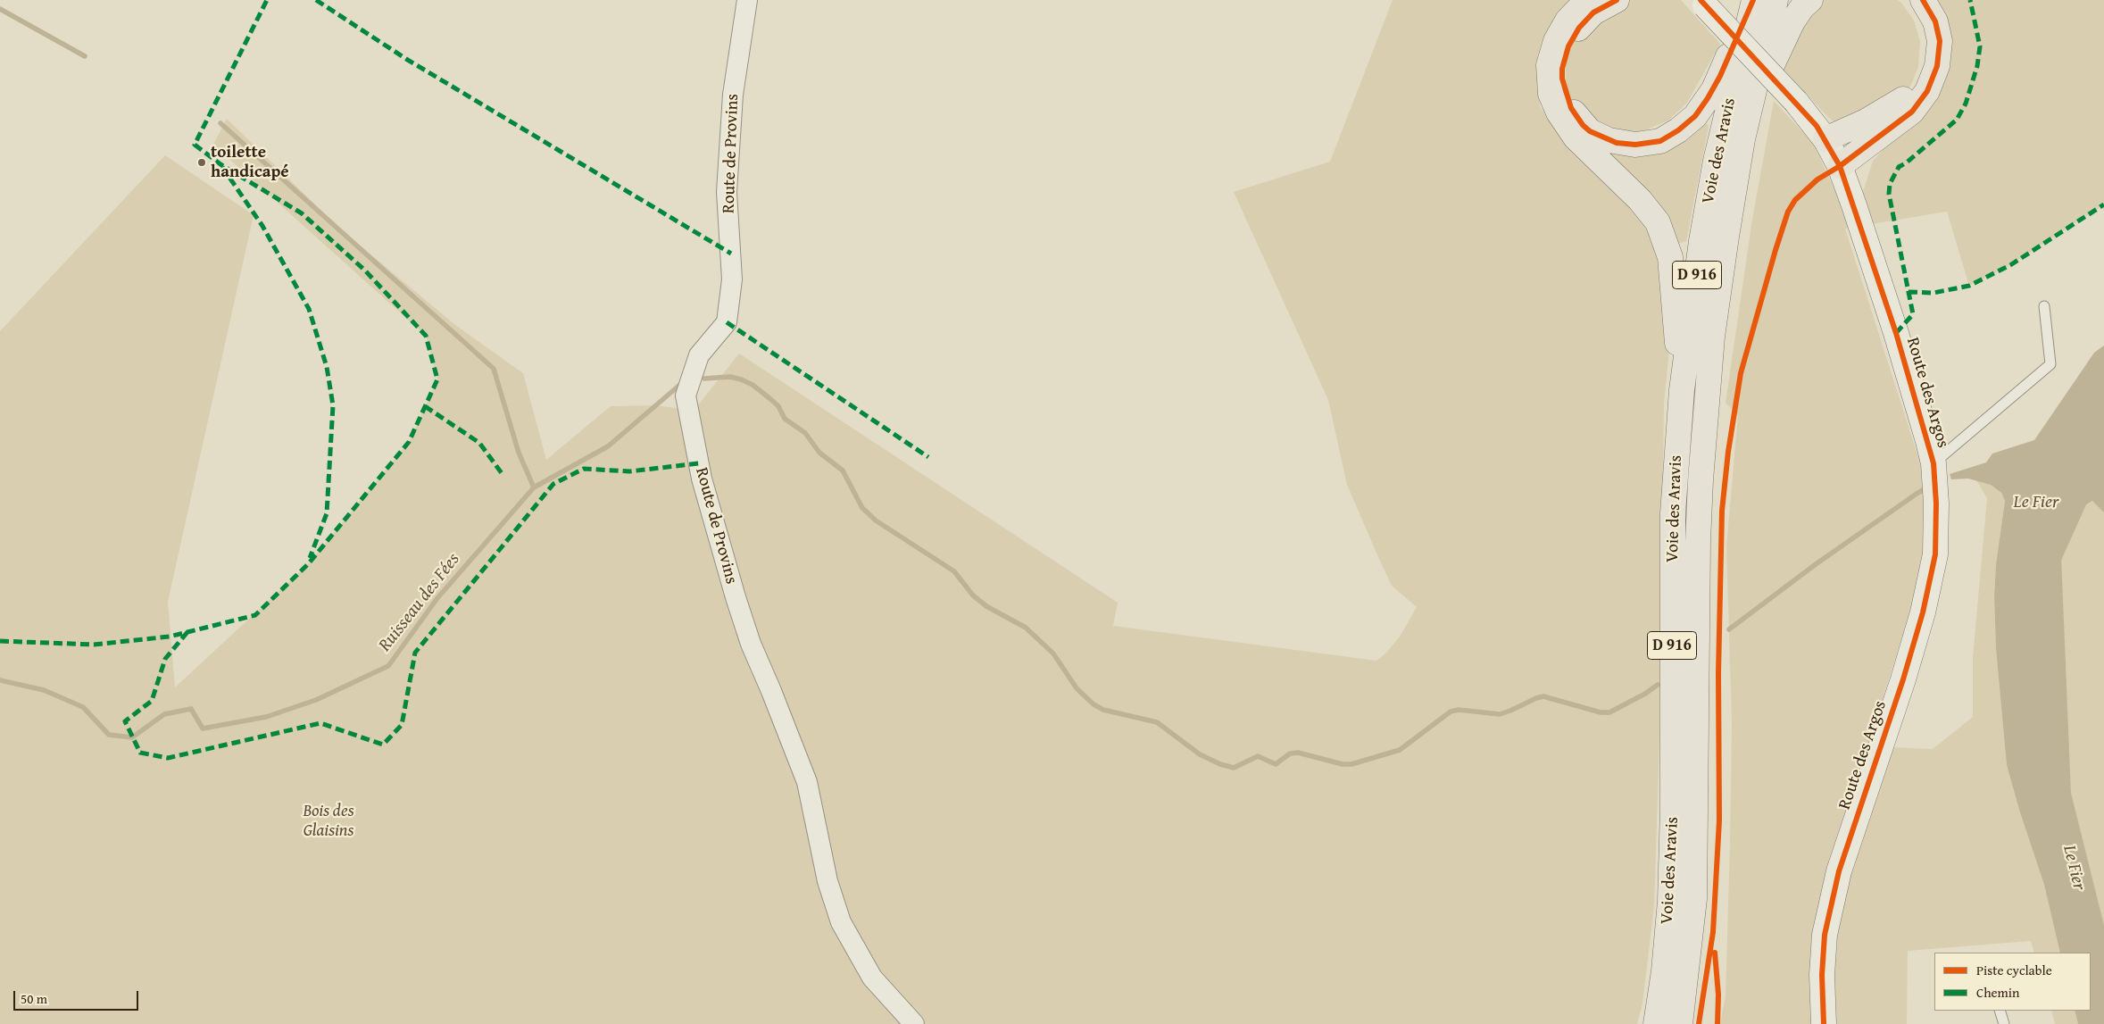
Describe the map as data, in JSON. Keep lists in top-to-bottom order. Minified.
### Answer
{"streets":{"highway":["Voie des Aravis","D 916"],"street":["Route de Provins","Route des Argos"]},"water":["Le Fier","Ruisseau des Fées"],"parks":["Bois des Glaisins"],"places":["toilette handicapé"],"legend":["Piste cyclable","Chemin"],"scale_bar":"50 m"}
